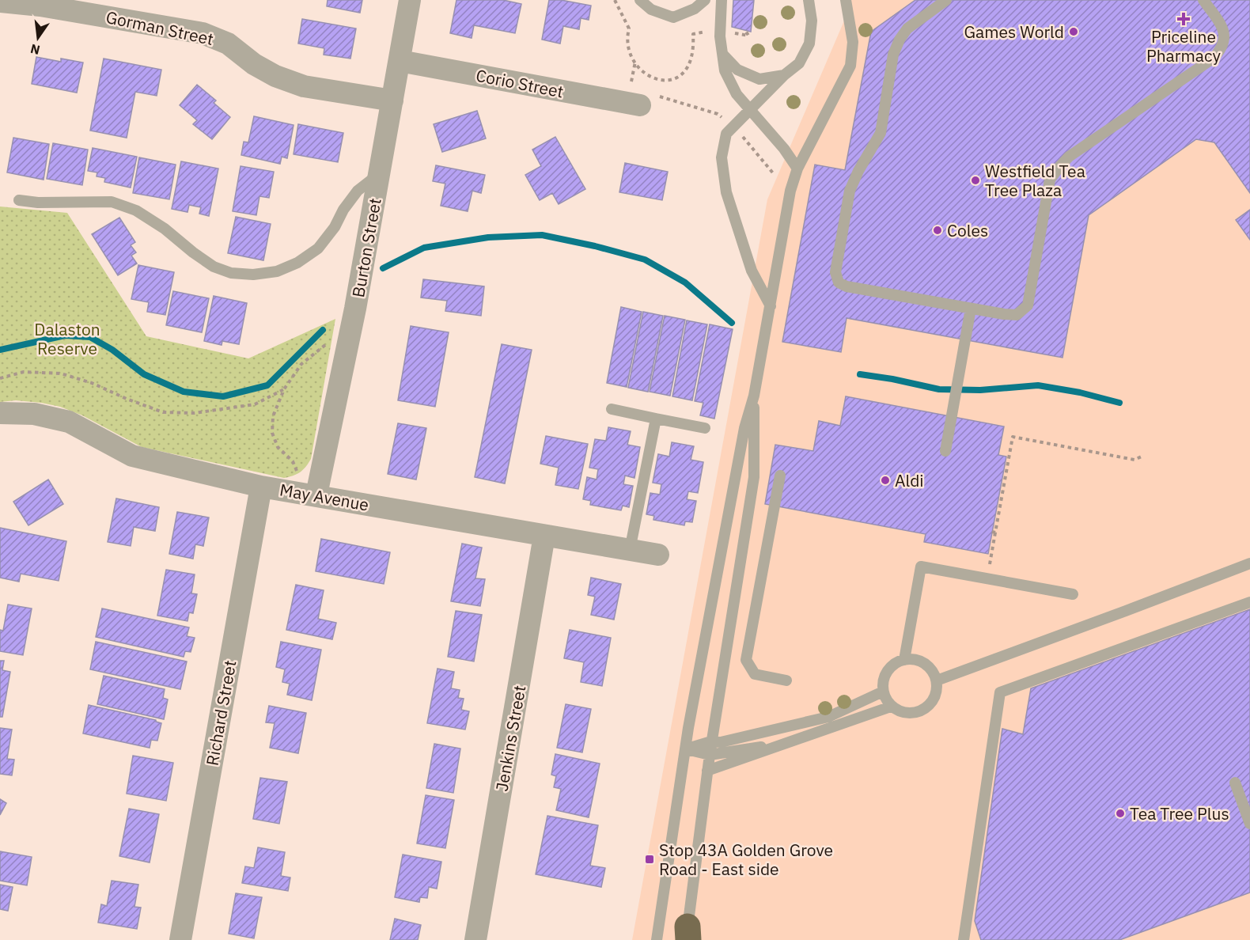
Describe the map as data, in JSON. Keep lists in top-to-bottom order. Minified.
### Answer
{"streets":{"street":["Gorman Street","Corio Street","Burton Street","May Avenue","Richard Street","Jenkins Street"]},"crossings":[["Gorman Street","Burton Street"],["Corio Street","Burton Street"],["Burton Street","May Avenue"],["May Avenue","Richard Street"],["May Avenue","Jenkins Street"]],"parks":["Dalaston Reserve"],"places":{"health":["Priceline Pharmacy"],"other":["Games World","Westfield Tea Tree Plaza","Coles","Aldi","Tea Tree Plus"],"transit":["Stop 43A Golden Grove Road - East side"]},"north":"bottom"}
